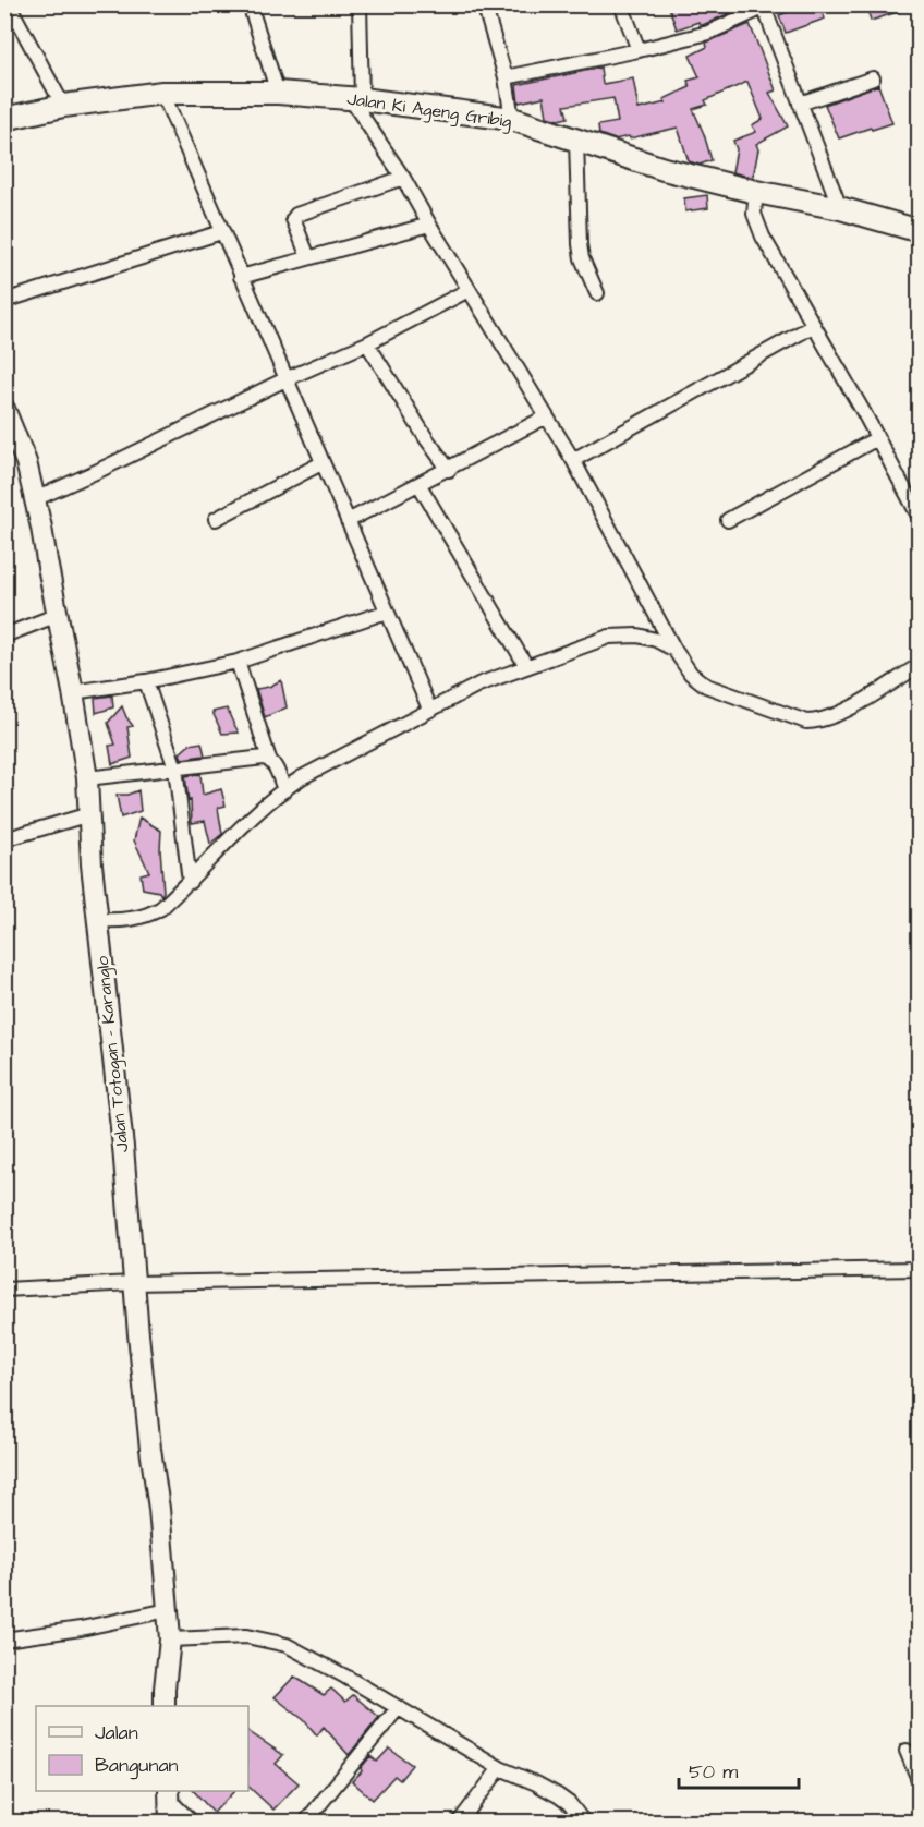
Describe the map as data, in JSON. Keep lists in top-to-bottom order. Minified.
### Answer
{"streets":{"main road":["Jalan Ki Ageng Gribig","Jalan Totogan - Karanglo"]},"legend":["Jalan","Bangunan"],"scale_bar":"50 m"}
